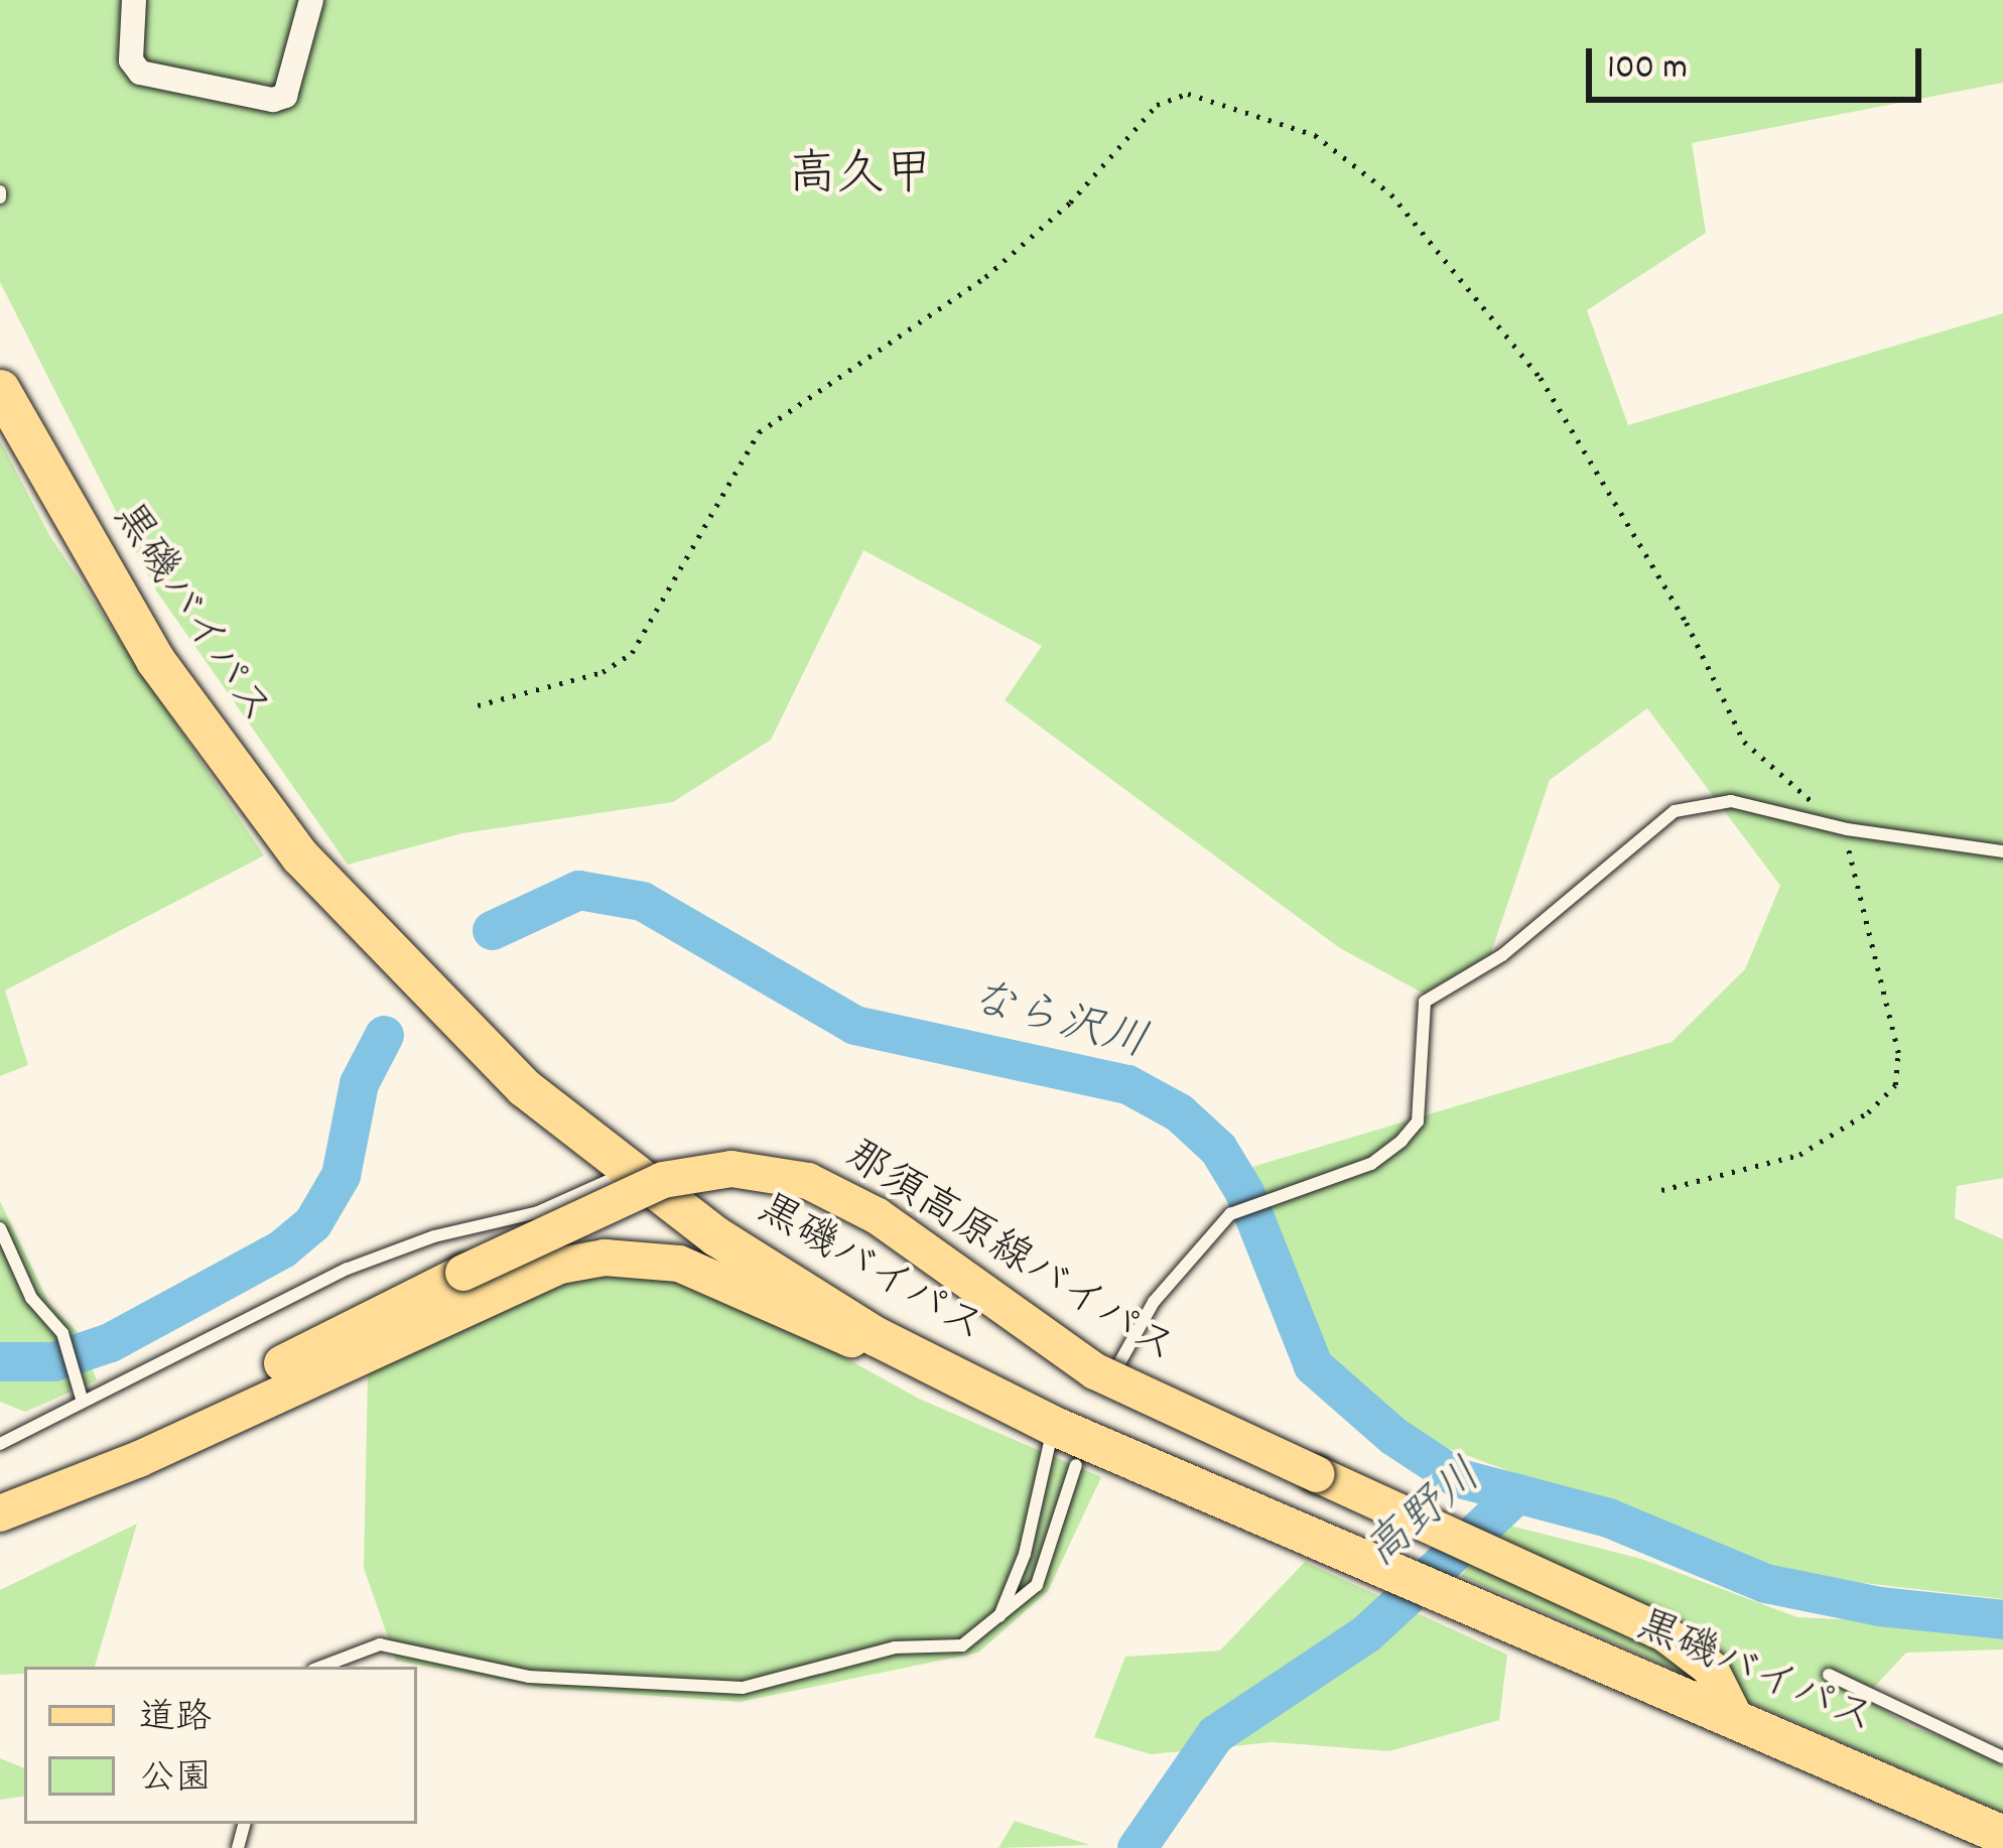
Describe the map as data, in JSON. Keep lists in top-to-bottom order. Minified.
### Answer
{"streets":{"highway":["黒磯バイパス"],"main road":["那須高原線バイパス"]},"crossings":[["黒磯バイパス","那須高原線バイパス"]],"districts":["高久甲"],"water":["なら沢川","高野川"],"legend":["道路","公園"],"scale_bar":"100 m"}
